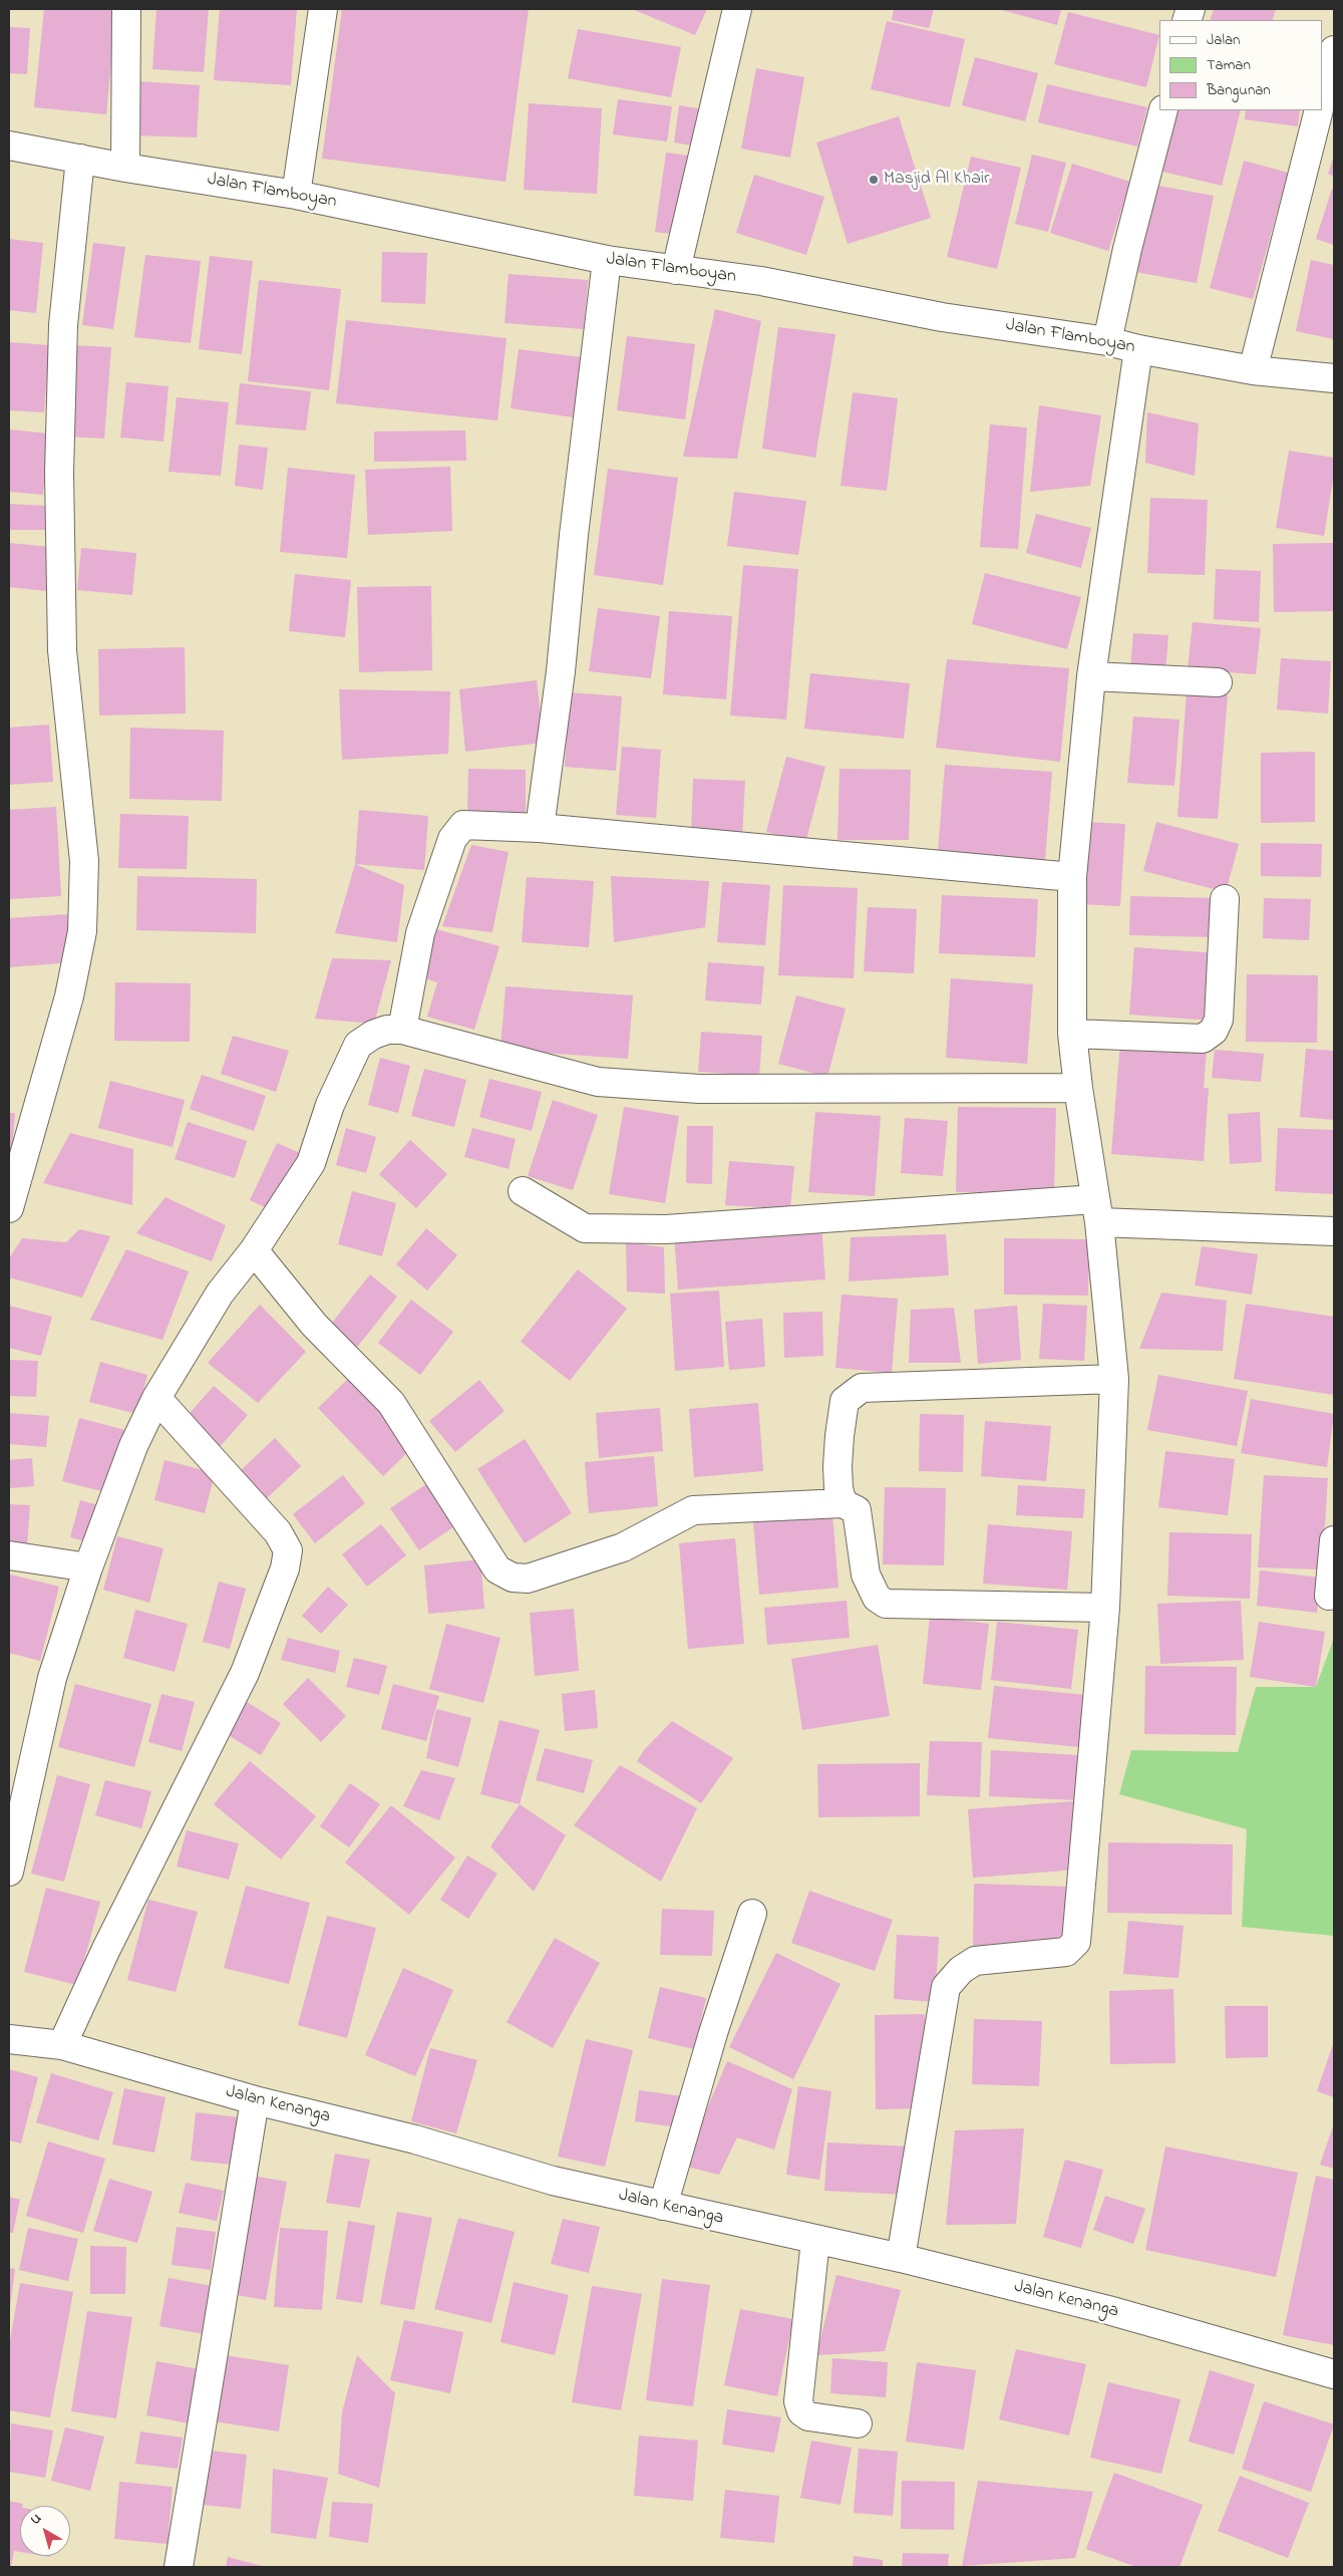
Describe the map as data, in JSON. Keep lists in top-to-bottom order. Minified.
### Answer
{"streets":{"street":["Jalan Flamboyan","Jalan Kenanga"]},"places":["Masjid Al Khair"],"legend":["Jalan","Taman","Bangunan"],"north":"top left"}
